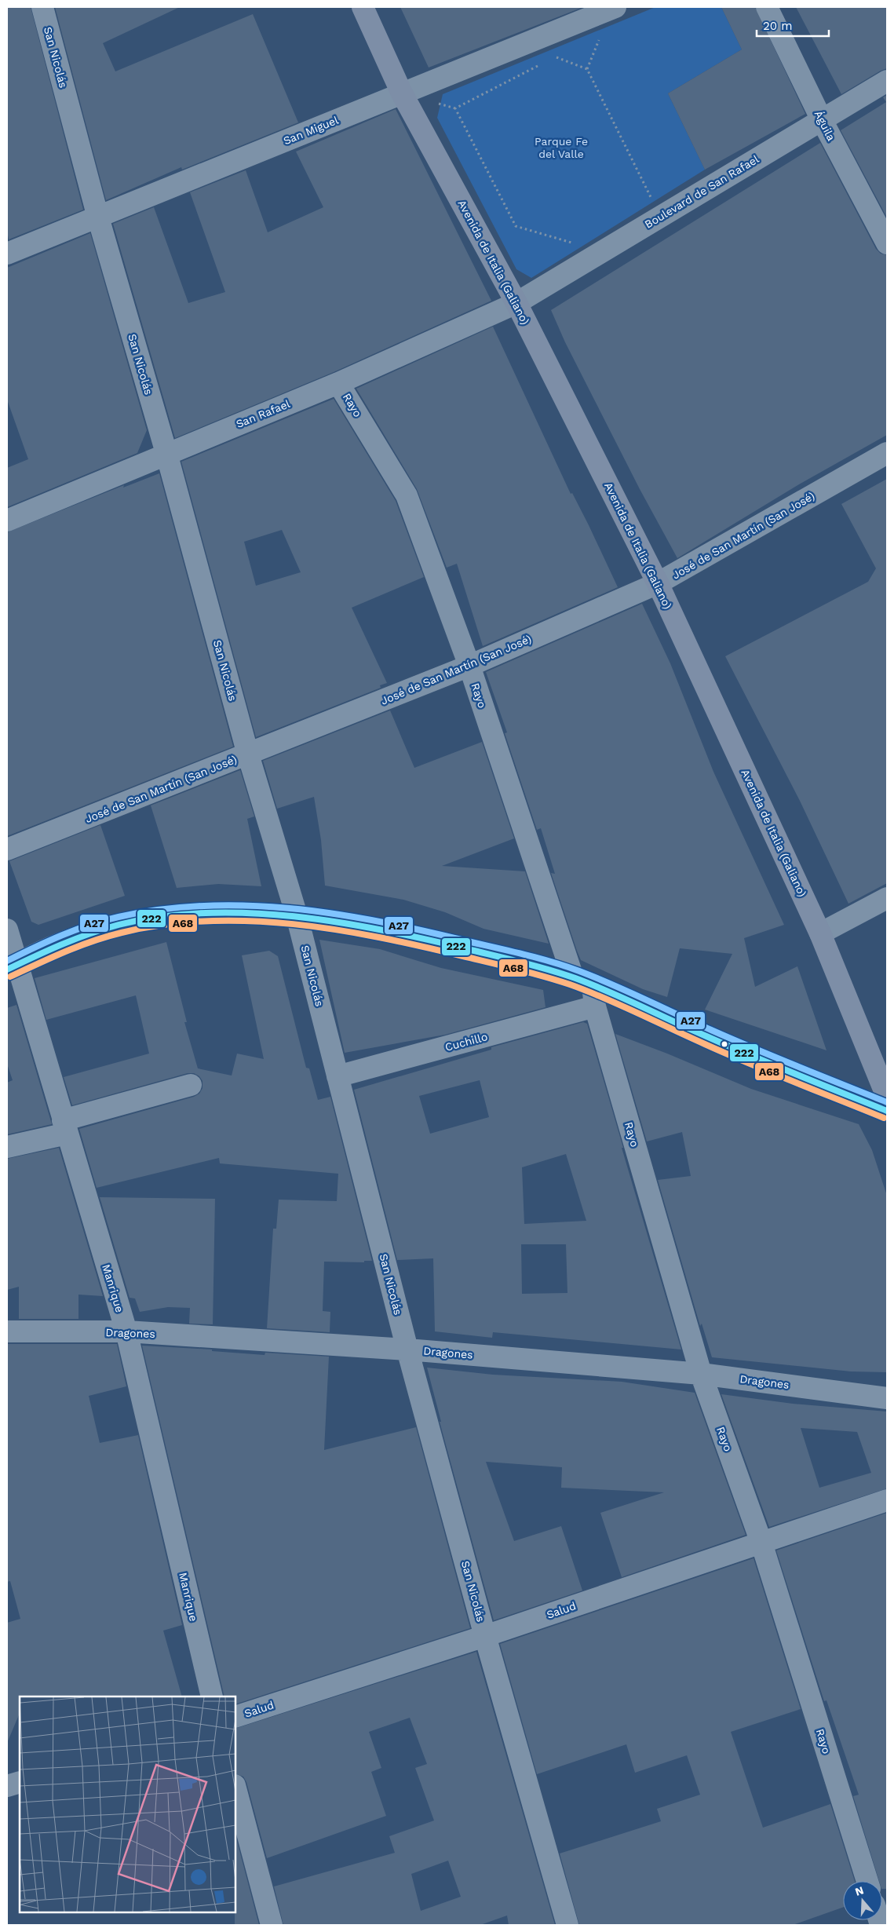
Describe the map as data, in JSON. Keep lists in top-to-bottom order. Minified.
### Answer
{"streets":{"main road":["Avenida de Italia (Galiano)"],"street":["San Nicolás","Águila","San Miguel","Boulevard de San Rafael","Rayo","San Rafael","José de San Martín (San José)","Cuchillo","Manrique","Dragones","Salud"]},"crossings":[["San Nicolás","San Miguel"],["San Nicolás","San Rafael"],["San Nicolás","José de San Martín (San José)"],["San Nicolás","Cuchillo"],["San Nicolás","Dragones"],["San Nicolás","Salud"],["Águila","Boulevard de San Rafael"],["San Miguel","Avenida de Italia (Galiano)"],["Boulevard de San Rafael","Avenida de Italia (Galiano)"],["Boulevard de San Rafael","San Rafael"],["Avenida de Italia (Galiano)","San Rafael"],["Avenida de Italia (Galiano)","José de San Martín (San José)"],["Rayo","San Rafael"],["Rayo","José de San Martín (San José)"],["Rayo","Cuchillo"],["Rayo","Dragones"],["Rayo","Salud"],["Manrique","Dragones"]],"parks":["Parque Fe del Valle"],"lines":["transit line A27","transit line 222","transit line A68"],"scale_bar":"20 m","north":"top"}
